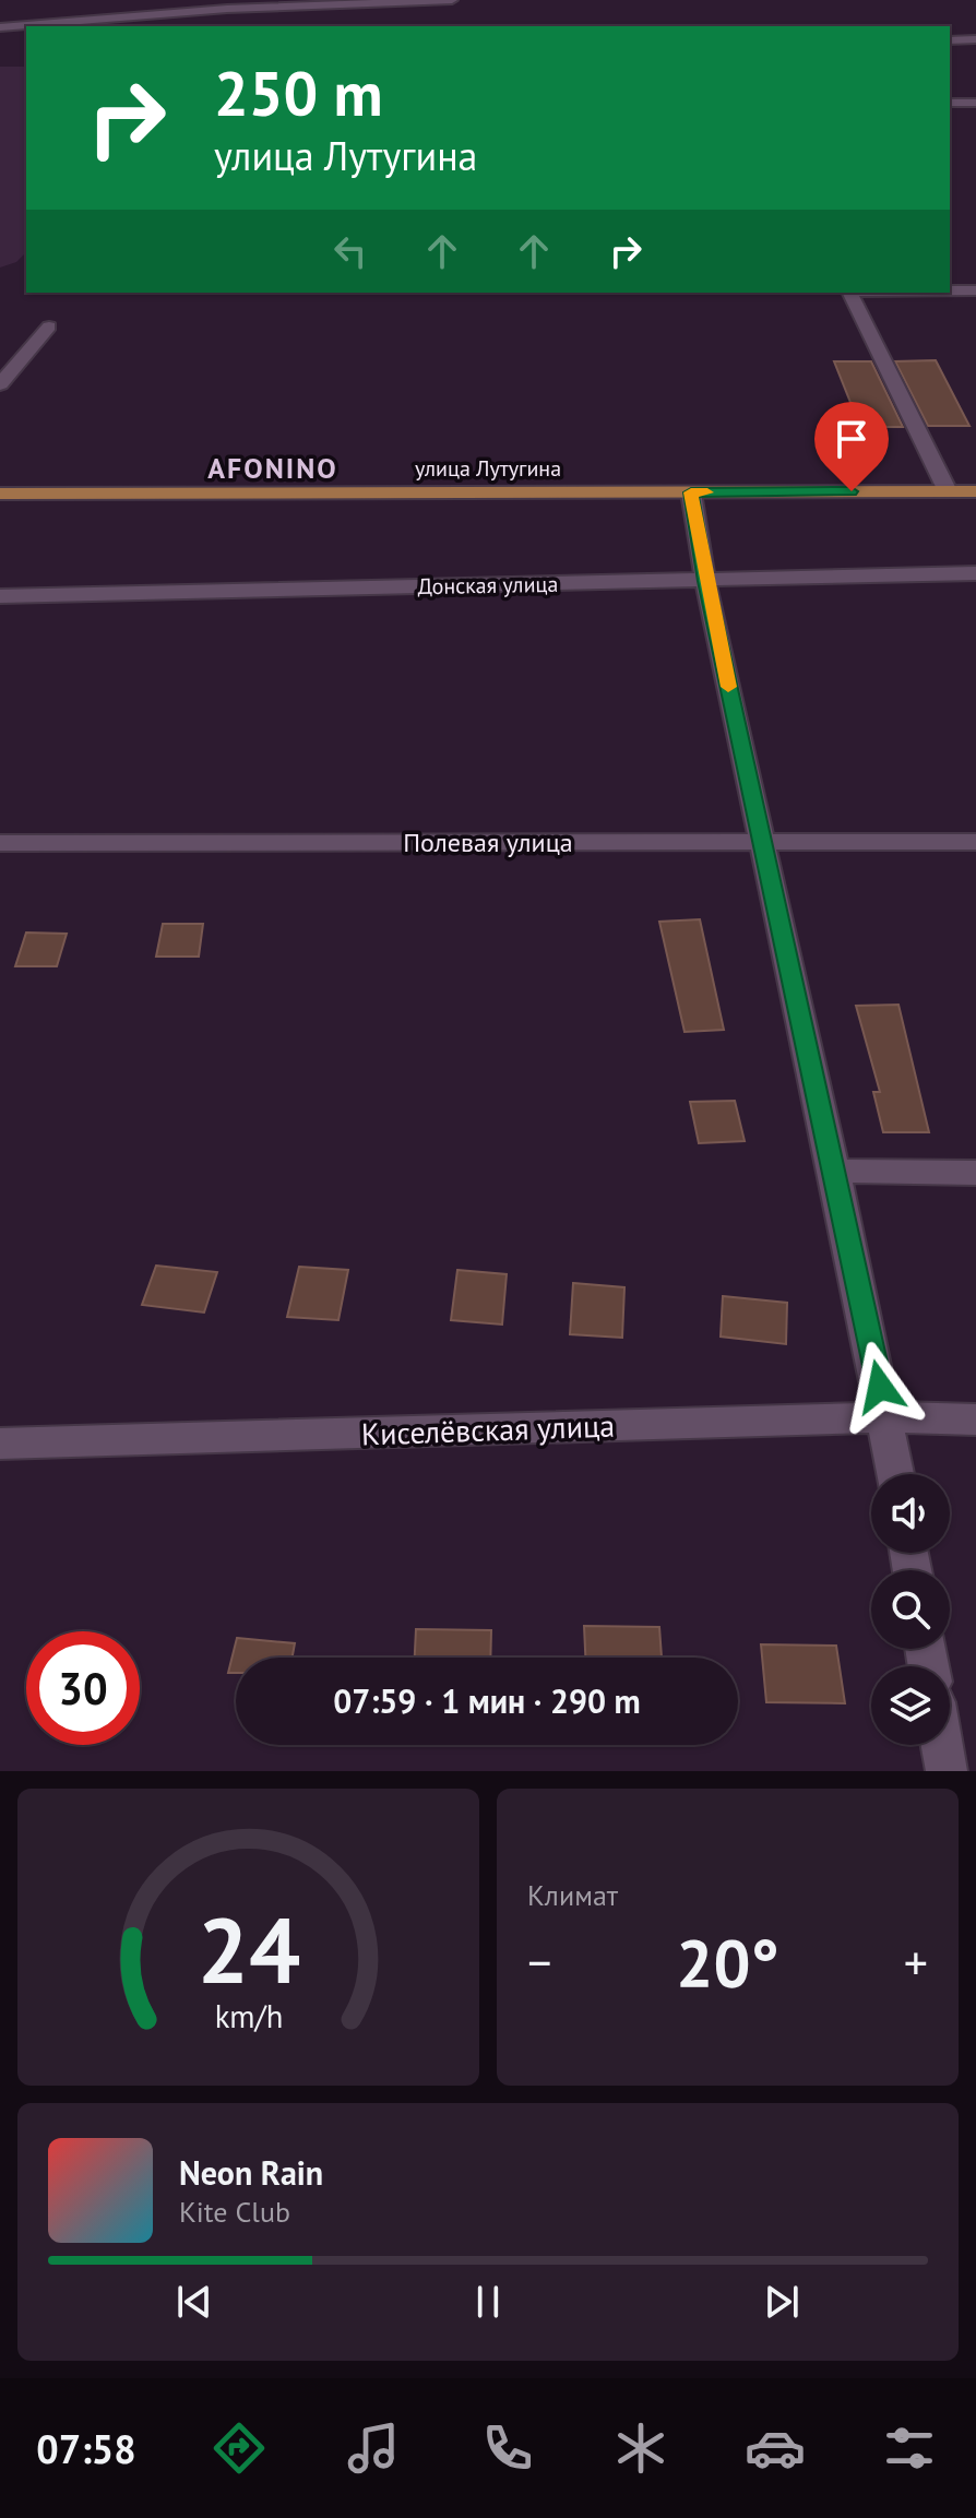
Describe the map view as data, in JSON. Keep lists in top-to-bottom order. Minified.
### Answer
{"streets":{"main road":["улица Лутугина"],"street":["Донская улица","Полевая улица","Киселёвская улица"]},"districts":["AFONINO"],"page":{"turn":["250 m","улица Лутугина"],"limit":"30","trip":"07:59 · 1 мин · 290 m","tile":"Климат","heat":["−","20°","+"],"song":["Neon Rain","Kite Club"],"tabs":"07:58","gauge":["24","km/h"]}}
